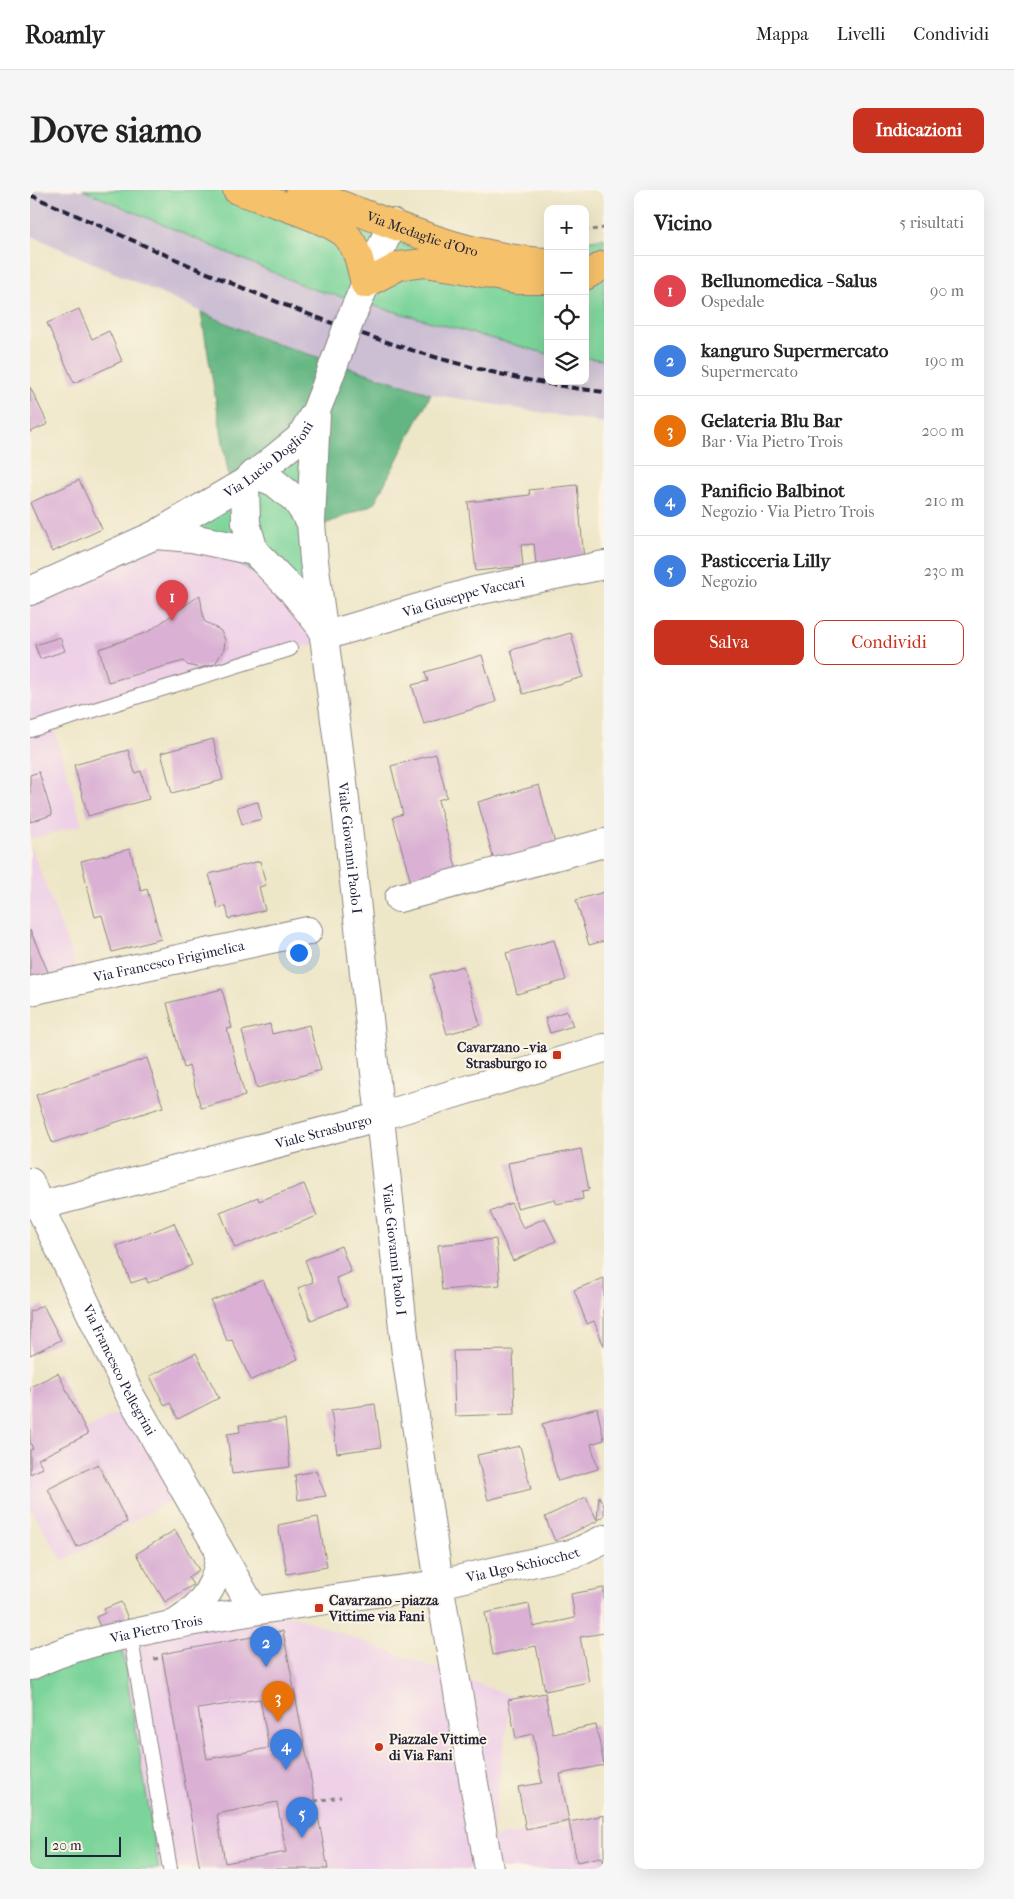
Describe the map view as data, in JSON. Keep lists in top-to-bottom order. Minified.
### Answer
{"streets":{"main road":["Via Medaglie d'Oro"],"street":["Via Lucio Doglioni","Via Giuseppe Vaccari","Viale Giovanni Paolo I","Via Francesco Frigimelica","Viale Strasburgo","Via Francesco Pellegrini","Via Ugo Schiocchet","Via Pietro Trois"]},"crossings":[["Via Medaglie d'Oro","Via Lucio Doglioni"],["Via Lucio Doglioni","Viale Giovanni Paolo I"],["Via Giuseppe Vaccari","Viale Giovanni Paolo I"],["Viale Giovanni Paolo I","Viale Strasburgo"],["Viale Giovanni Paolo I","Via Ugo Schiocchet"],["Viale Giovanni Paolo I","Via Pietro Trois"],["Viale Strasburgo","Via Francesco Pellegrini"],["Via Francesco Pellegrini","Via Pietro Trois"],["Via Ugo Schiocchet","Via Pietro Trois"]],"places":{"transit":["Cavarzano - via Strasburgo 10","Cavarzano - piazza Vittime via Fani"],"other":["Piazzale Vittime di Via Fani"]},"scale_bar":"20 m","page":{"header":"Roamly","nav":["Mappa","Livelli","Condividi"],"buttons":["Indicazioni",["Salva","Condividi"]],"title":"Dove siamo","heading":["Vicino","5 risultati"],"map_buttons":["+","−"],"list":[{"mark":"1","name":"Bellunomedica - Salus","note":"Ospedale","value":"90 m"},{"mark":"2","name":"kanguro Supermercato","note":"Supermercato","value":"190 m"},{"mark":"3","name":"Gelateria Blu Bar","note":"Bar · Via Pietro Trois","value":"200 m"},{"mark":"4","name":"Panificio Balbinot","note":"Negozio · Via Pietro Trois","value":"210 m"},{"mark":"5","name":"Pasticceria Lilly","note":"Negozio","value":"230 m"}],"pins":["1","2","3","4","5"],"scale":"20 m"}}
